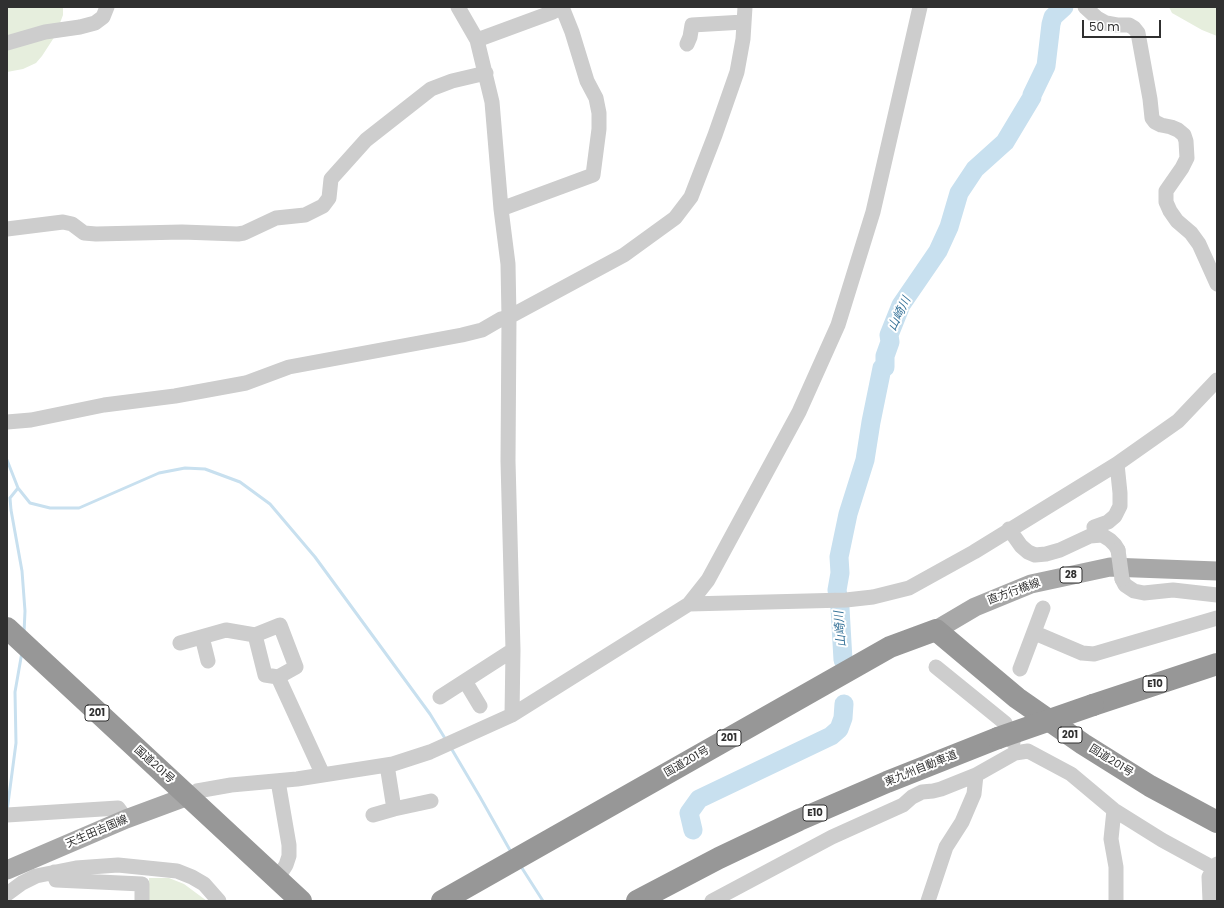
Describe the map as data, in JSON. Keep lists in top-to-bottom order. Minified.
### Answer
{"streets":{"highway":["E10","201","国道201号","東九州自動車道"],"main road":["28","直方行橋線","天生田吉国線"]},"crossings":[["直方行橋線","国道201号"],["国道201号","天生田吉国線"]],"water":["山崎川"],"scale_bar":"50 m"}
